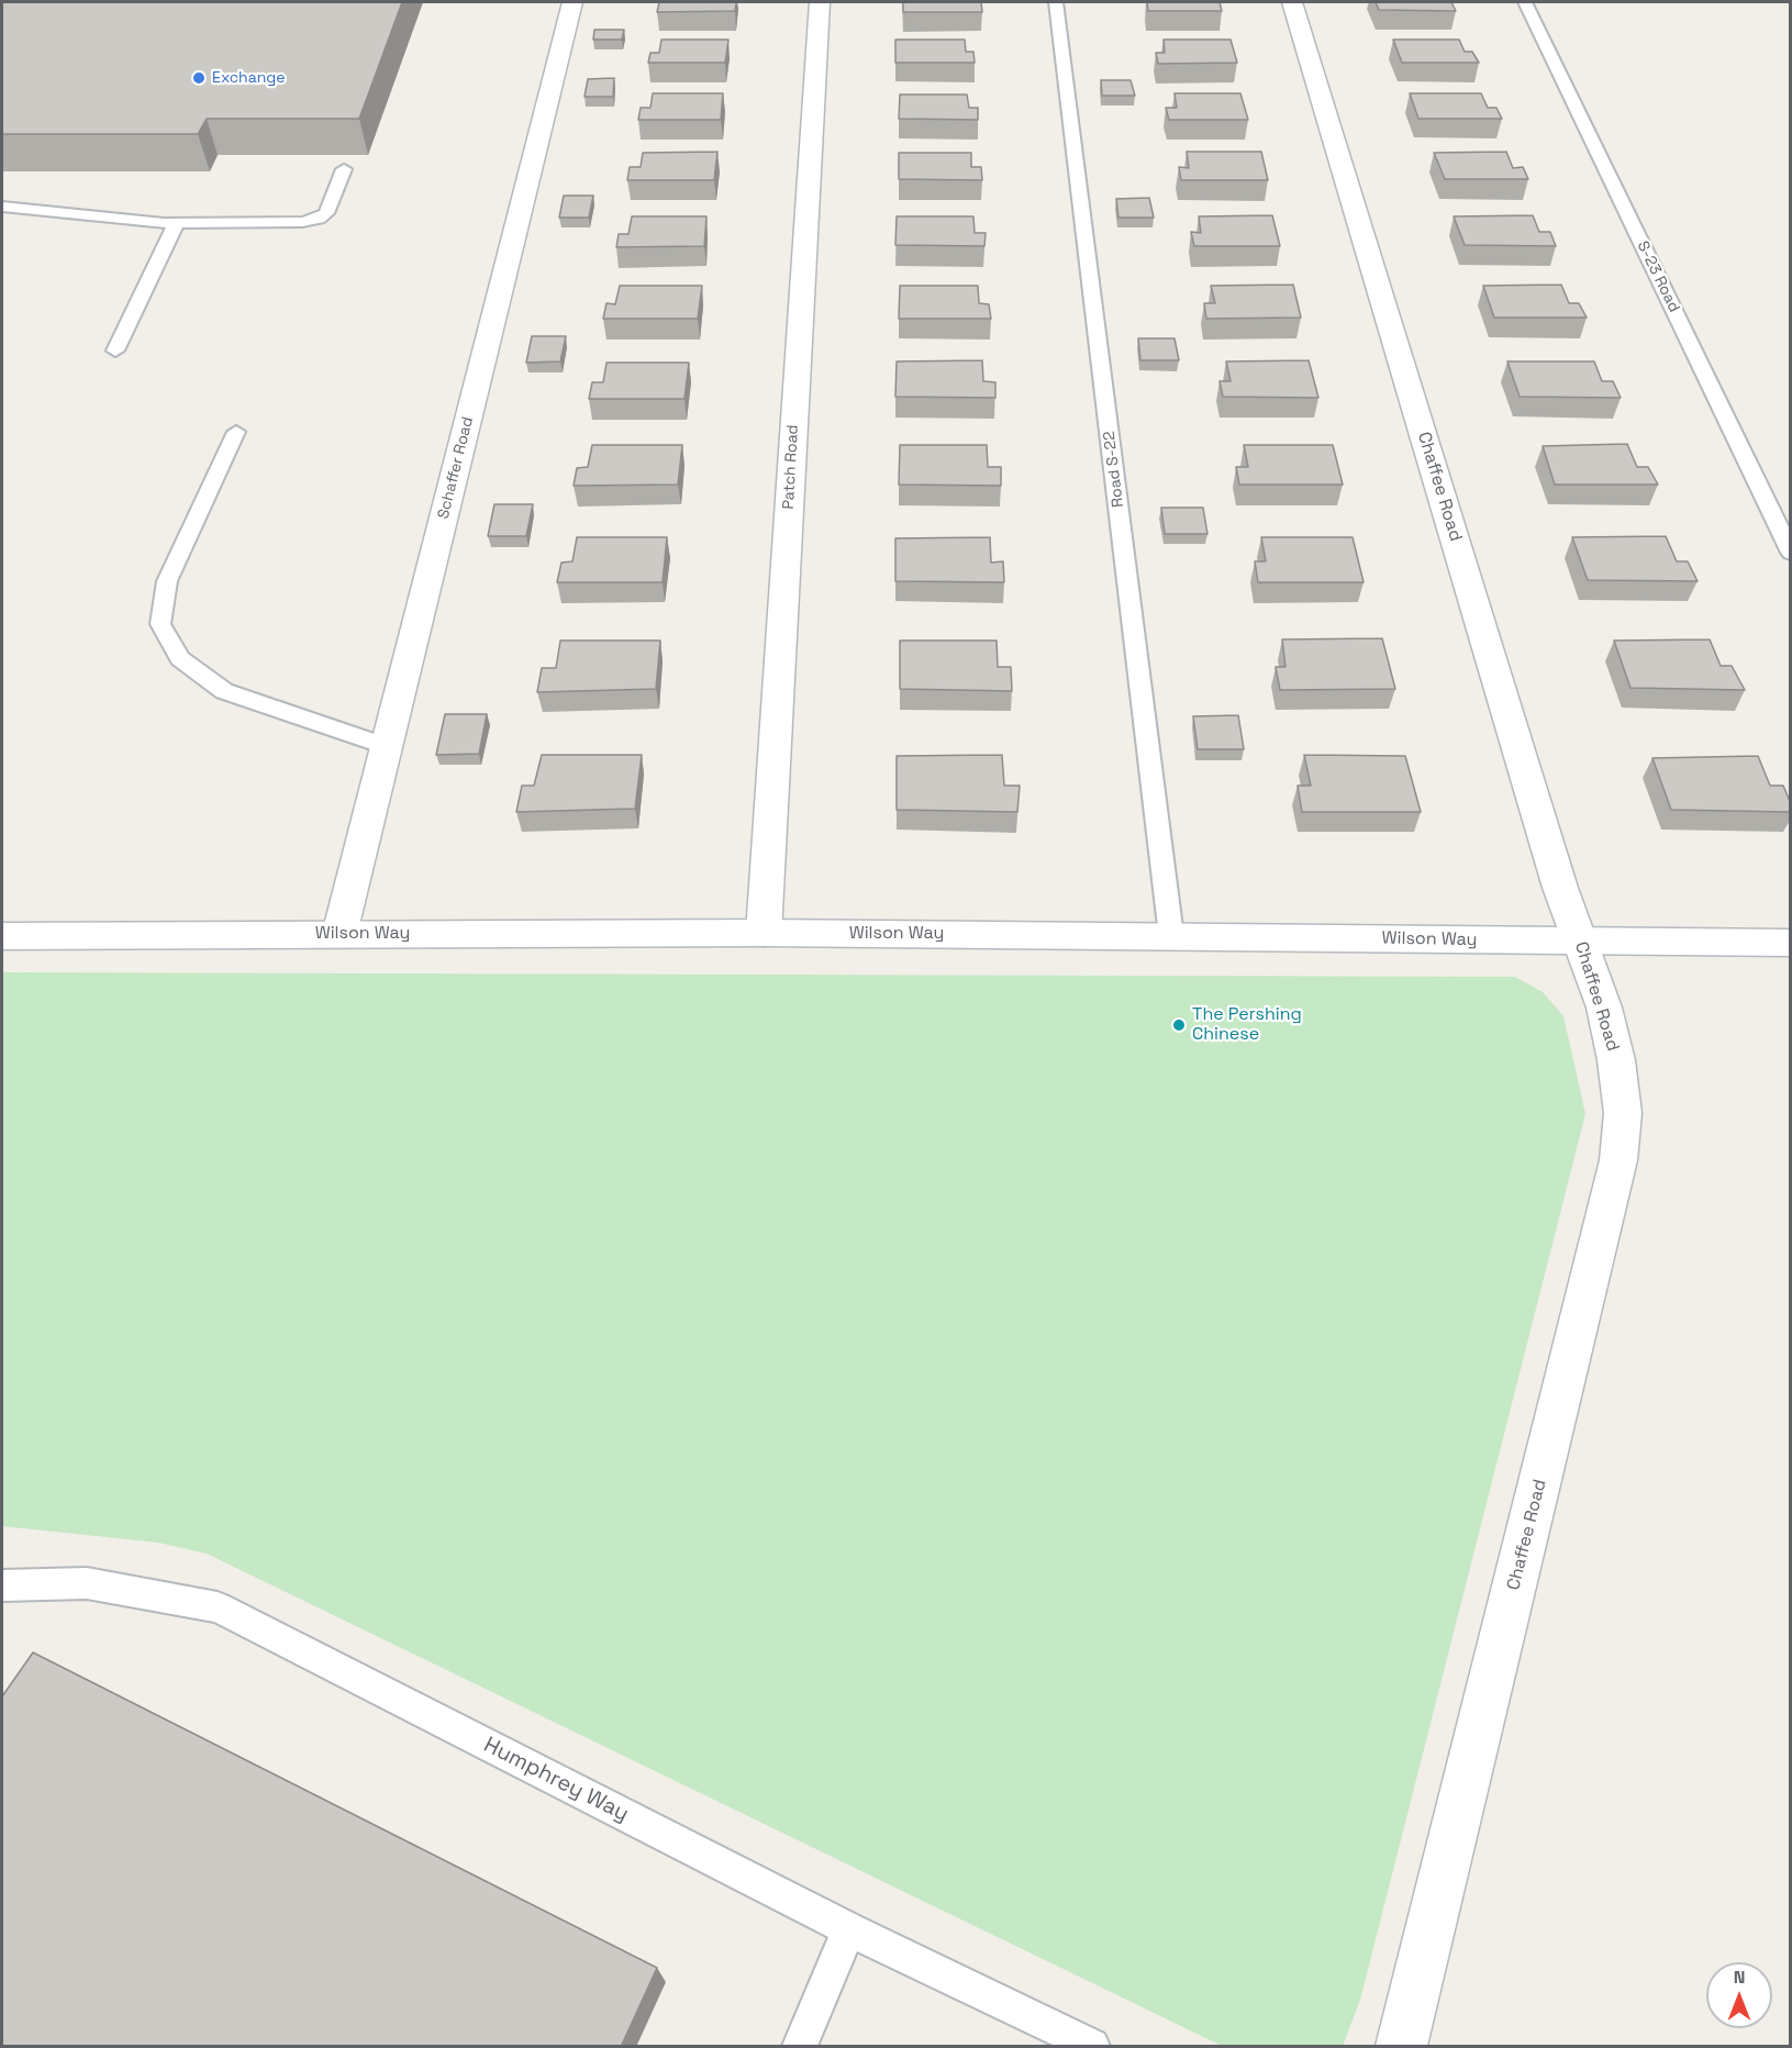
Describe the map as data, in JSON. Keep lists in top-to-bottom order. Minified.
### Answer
{"streets":{"street":["Patch Road","Schaffer Road","Chaffee Road","Wilson Way"],"lane":["S-23 Road","Road S-22","Humphrey Way"]},"crossings":[["Patch Road","Wilson Way"],["Schaffer Road","Wilson Way"],["Road S-22","Wilson Way"],["Chaffee Road","Wilson Way"]],"places":["Exchange","The Pershing Chinese"],"north":"top"}
